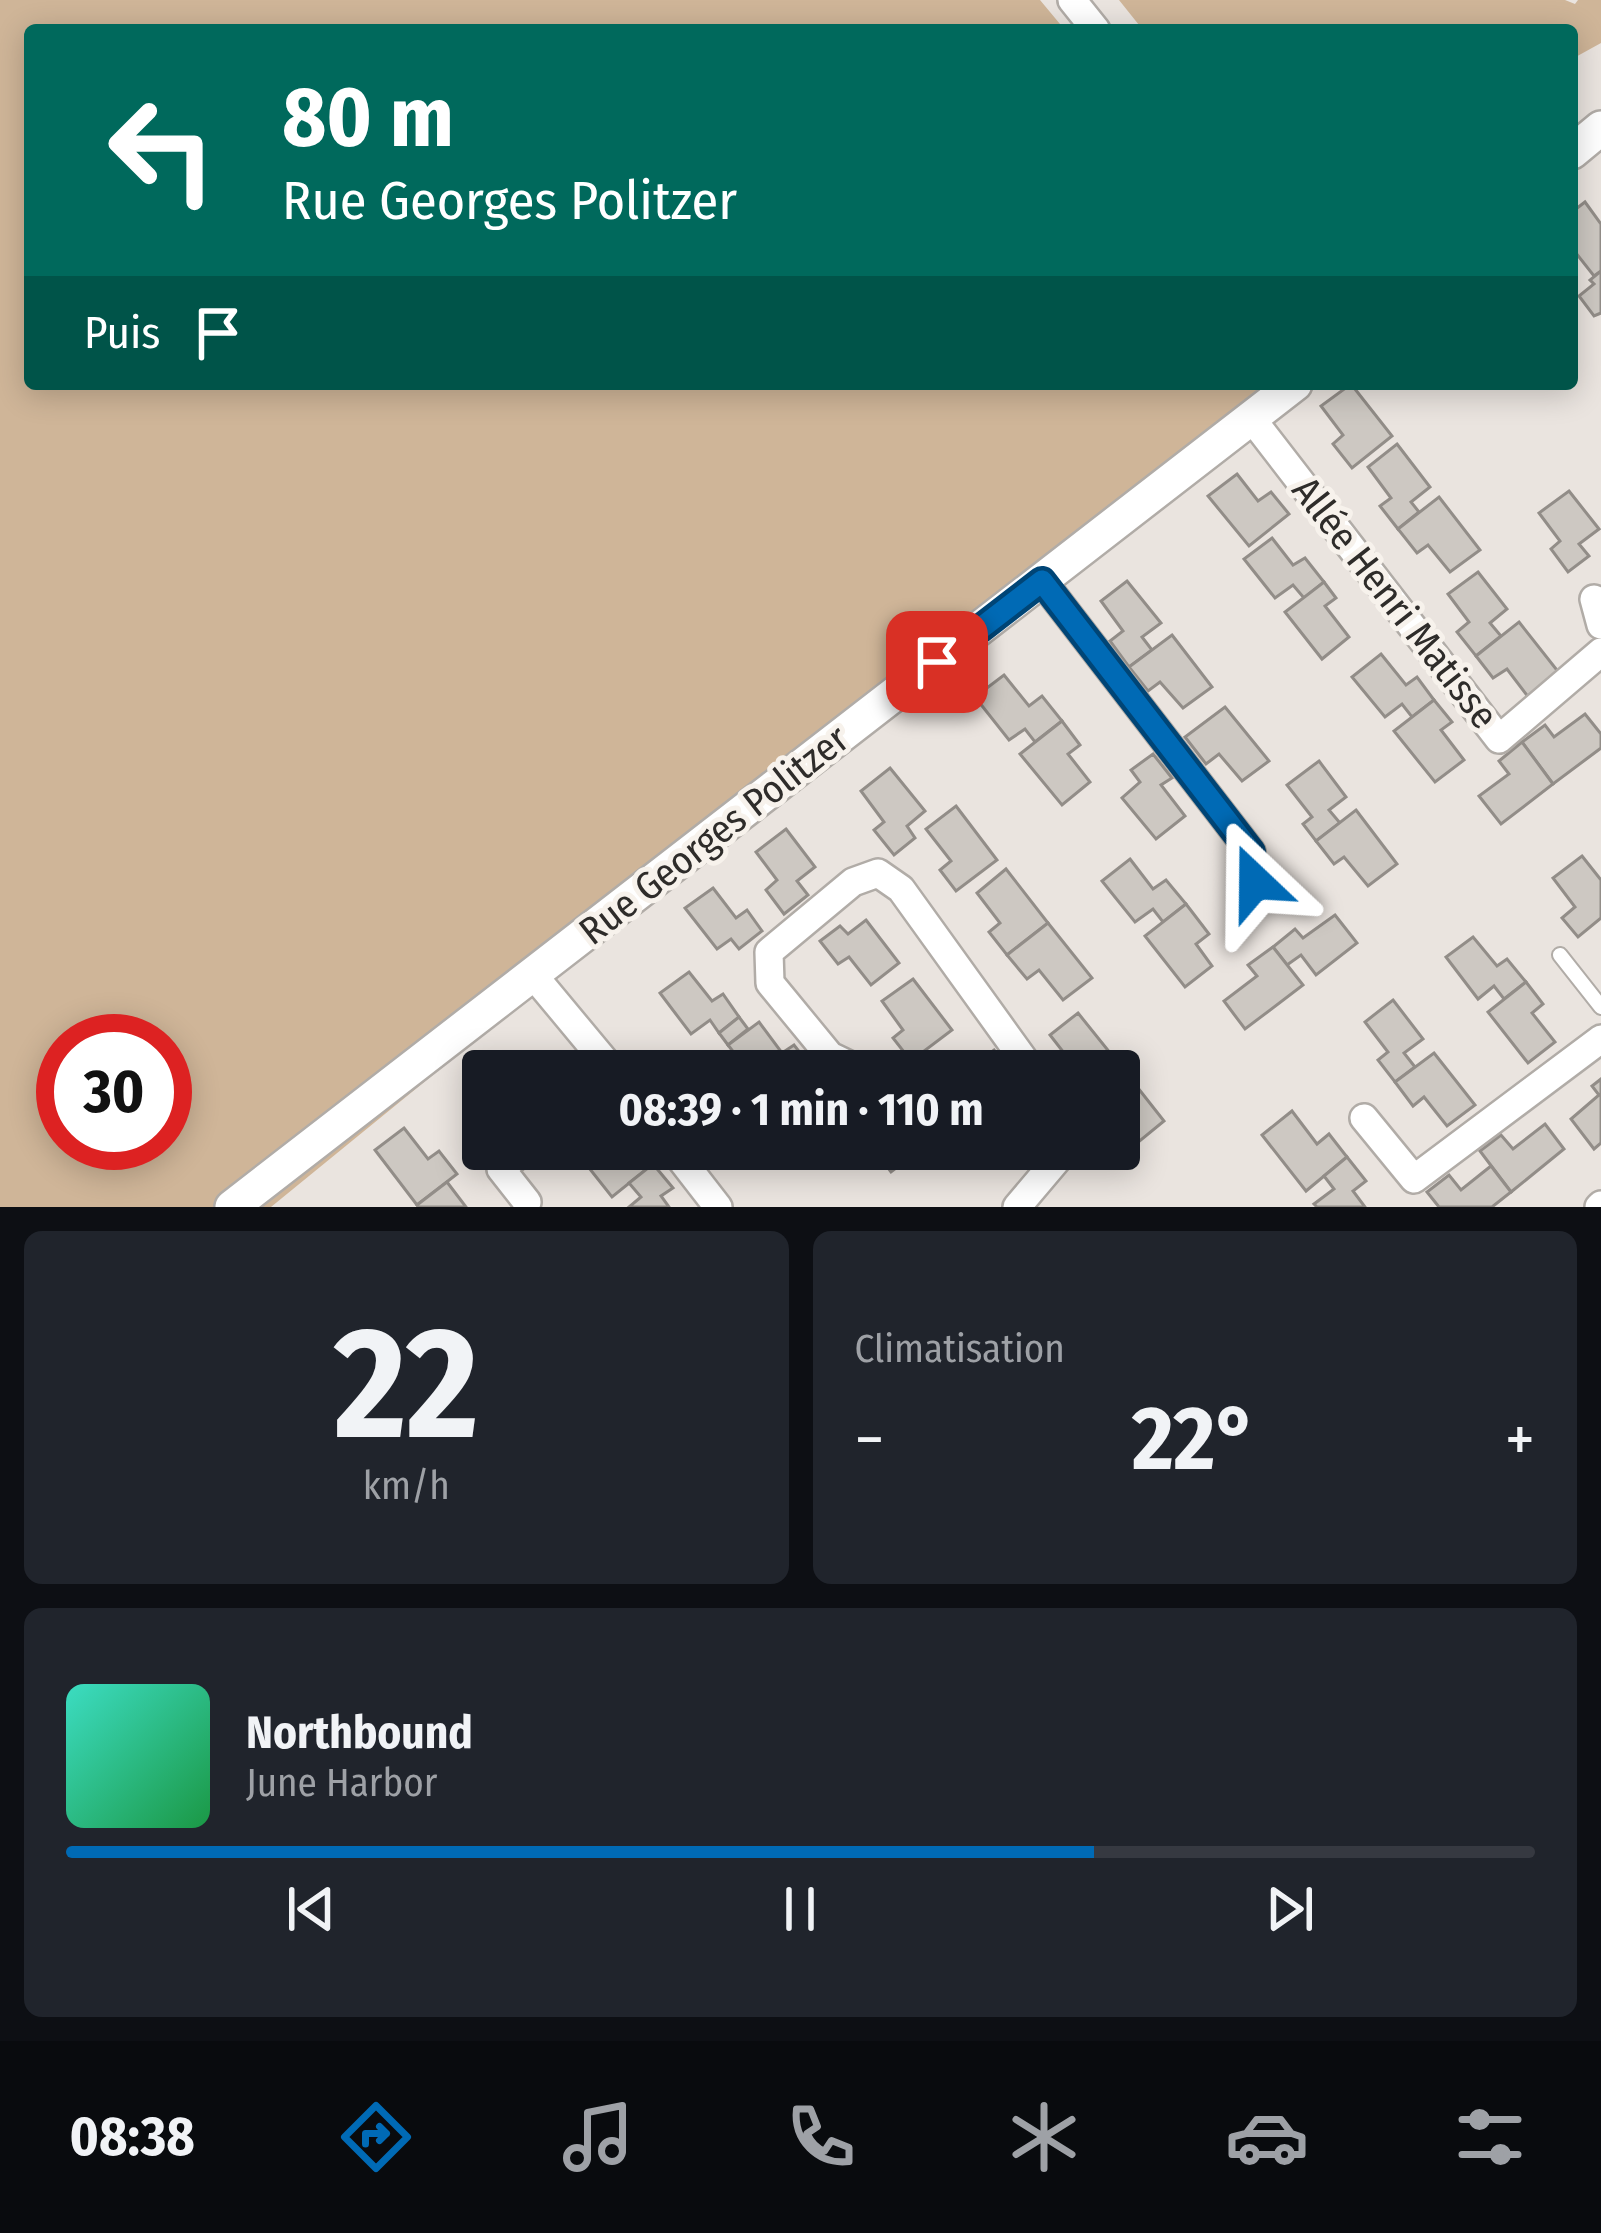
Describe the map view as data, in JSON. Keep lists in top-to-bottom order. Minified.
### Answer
{"streets":{"street":["Allée Henri Matisse","Rue Georges Politzer"]},"crossings":[["Allée Henri Matisse","Rue Georges Politzer"]],"page":{"turn":["80 m","Rue Georges Politzer"],"then":"Puis","limit":"30","trip":"08:39 · 1 min · 110 m","tile":[["22","km/h"],"Climatisation"],"heat":["−","22°","+"],"song":["Northbound","June Harbor"],"tabs":"08:38"}}
